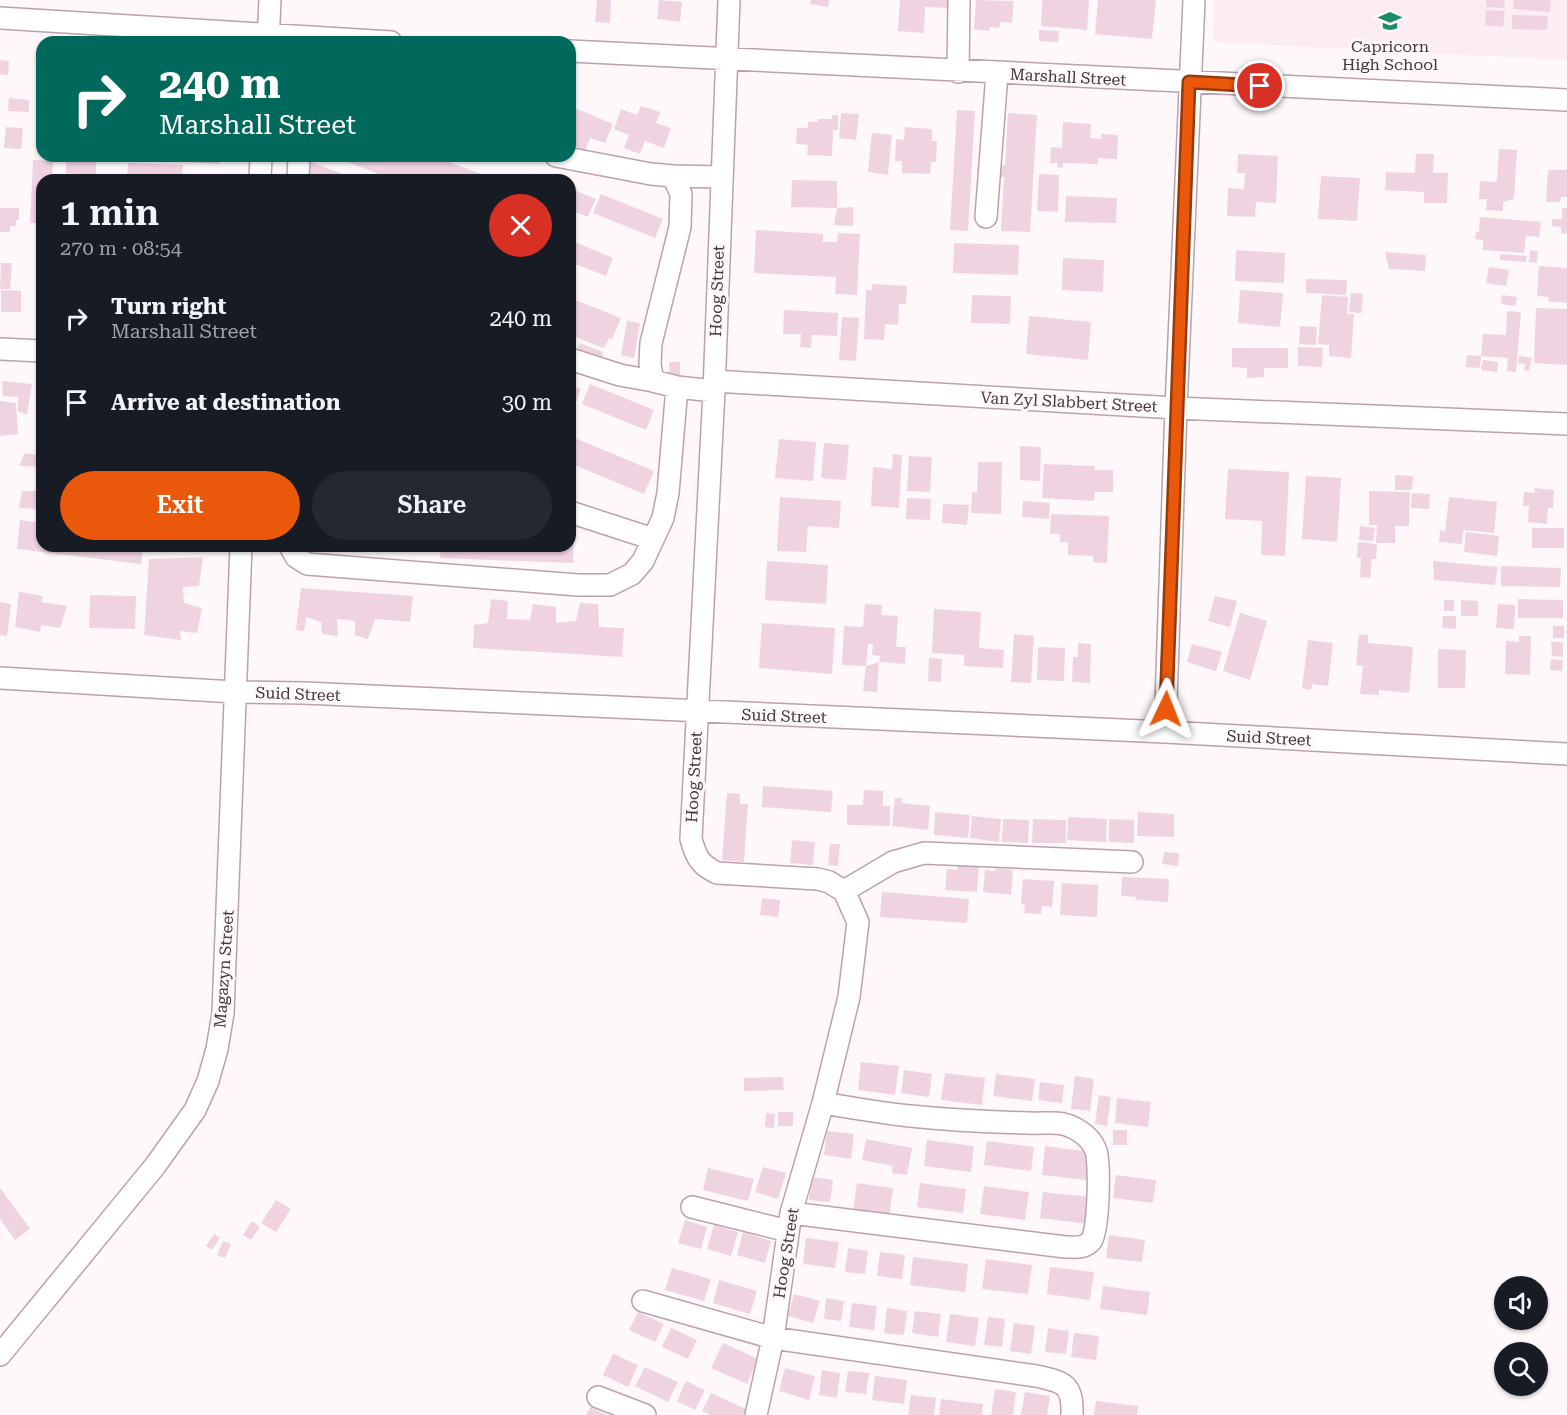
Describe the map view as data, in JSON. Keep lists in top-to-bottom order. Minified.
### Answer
{"streets":{"street":["Marshall Street","Hoog Street","Van Zyl Slabbert Street","Suid Street","Magazyn Street"]},"crossings":[["Marshall Street","Hoog Street"],["Hoog Street","Van Zyl Slabbert Street"],["Hoog Street","Suid Street"],["Suid Street","Magazyn Street"]],"places":{"school or university":["Capricorn High School"]},"page":{"turn":["240 m","Marshall Street"],"heading":["1 min","270 m · 08:54"],"list":[{"name":"Turn right","note":"Marshall Street","value":"240 m"},{"name":"Arrive at destination","value":"30 m"}],"buttons":["Exit","Share"]}}
